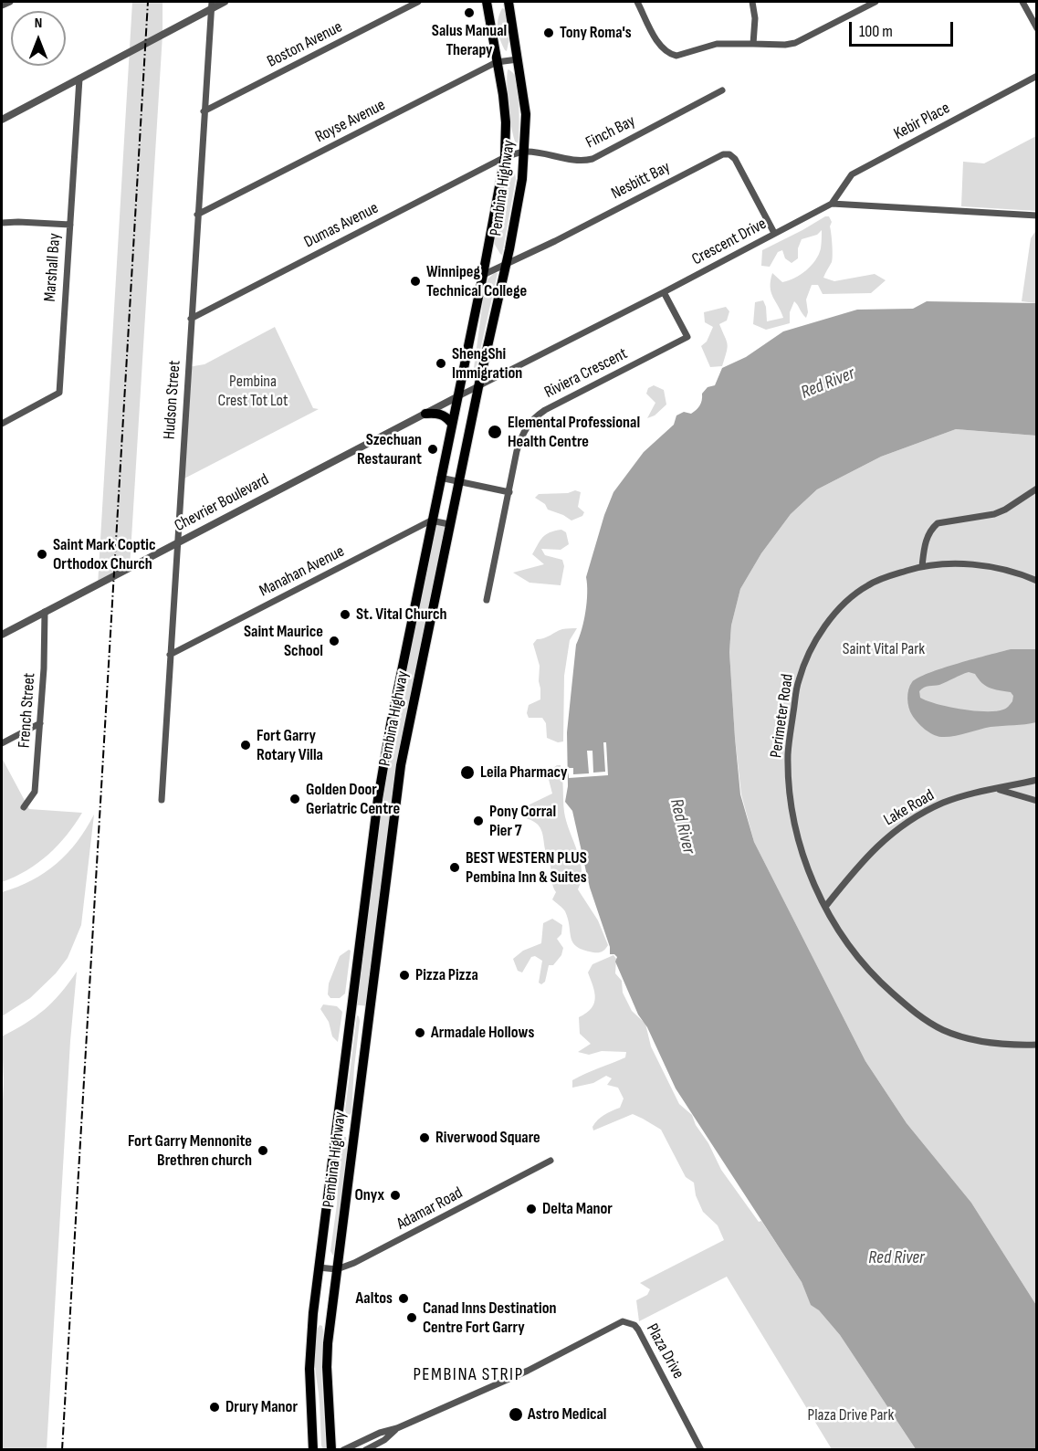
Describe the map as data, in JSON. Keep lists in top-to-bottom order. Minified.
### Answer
{"streets":{"main road":["Pembina Highway"],"street":["Boston Avenue","Royse Avenue","Kebir Place","Finch Bay","Nesbitt Bay","Dumas Avenue","Crescent Drive","Marshall Bay","Riviera Crescent","Hudson Street","Chevrier Boulevard","Manahan Avenue","French Street","Perimeter Road","Lake Road","Adamar Road","Plaza Drive"]},"crossings":[["Boston Avenue","Hudson Street"],["Royse Avenue","Pembina Highway"],["Royse Avenue","Hudson Street"],["Kebir Place","Crescent Drive"],["Finch Bay","Pembina Highway"],["Finch Bay","Dumas Avenue"],["Nesbitt Bay","Pembina Highway"],["Nesbitt Bay","Crescent Drive"],["Pembina Highway","Dumas Avenue"],["Pembina Highway","Crescent Drive"],["Pembina Highway","Chevrier Boulevard"],["Pembina Highway","Manahan Avenue"],["Pembina Highway","Adamar Road"],["Dumas Avenue","Hudson Street"],["Crescent Drive","Riviera Crescent"],["Crescent Drive","Chevrier Boulevard"],["Hudson Street","Chevrier Boulevard"],["Hudson Street","Manahan Avenue"],["Chevrier Boulevard","French Street"],["Perimeter Road","Lake Road"]],"districts":["PEMBINA STRIP"],"water":["Red River"],"parks":["Pembina Crest Tot Lot","Saint Vital Park","Plaza Drive Park"],"places":["Salus Manual Therapy","Tony Roma's","Winnipeg Technical College","ShengShi Immigration","Elemental Professional Health Centre","Szechuan Restaurant","Saint Mark Coptic Orthodox Church","St. Vital Church","Saint Maurice School","Fort Garry Rotary Villa","Leila Pharmacy","Golden Door Geriatric Centre","Pony Corral Pier 7","BEST WESTERN PLUS Pembina Inn & Suites","Pizza Pizza","Armadale Hollows","Riverwood Square","Fort Garry Mennonite Brethren church","Onyx","Delta Manor","Aaltos","Canad Inns Destination Centre Fort Garry","Drury Manor","Astro Medical"],"scale_bar":"100 m","north":"top"}
